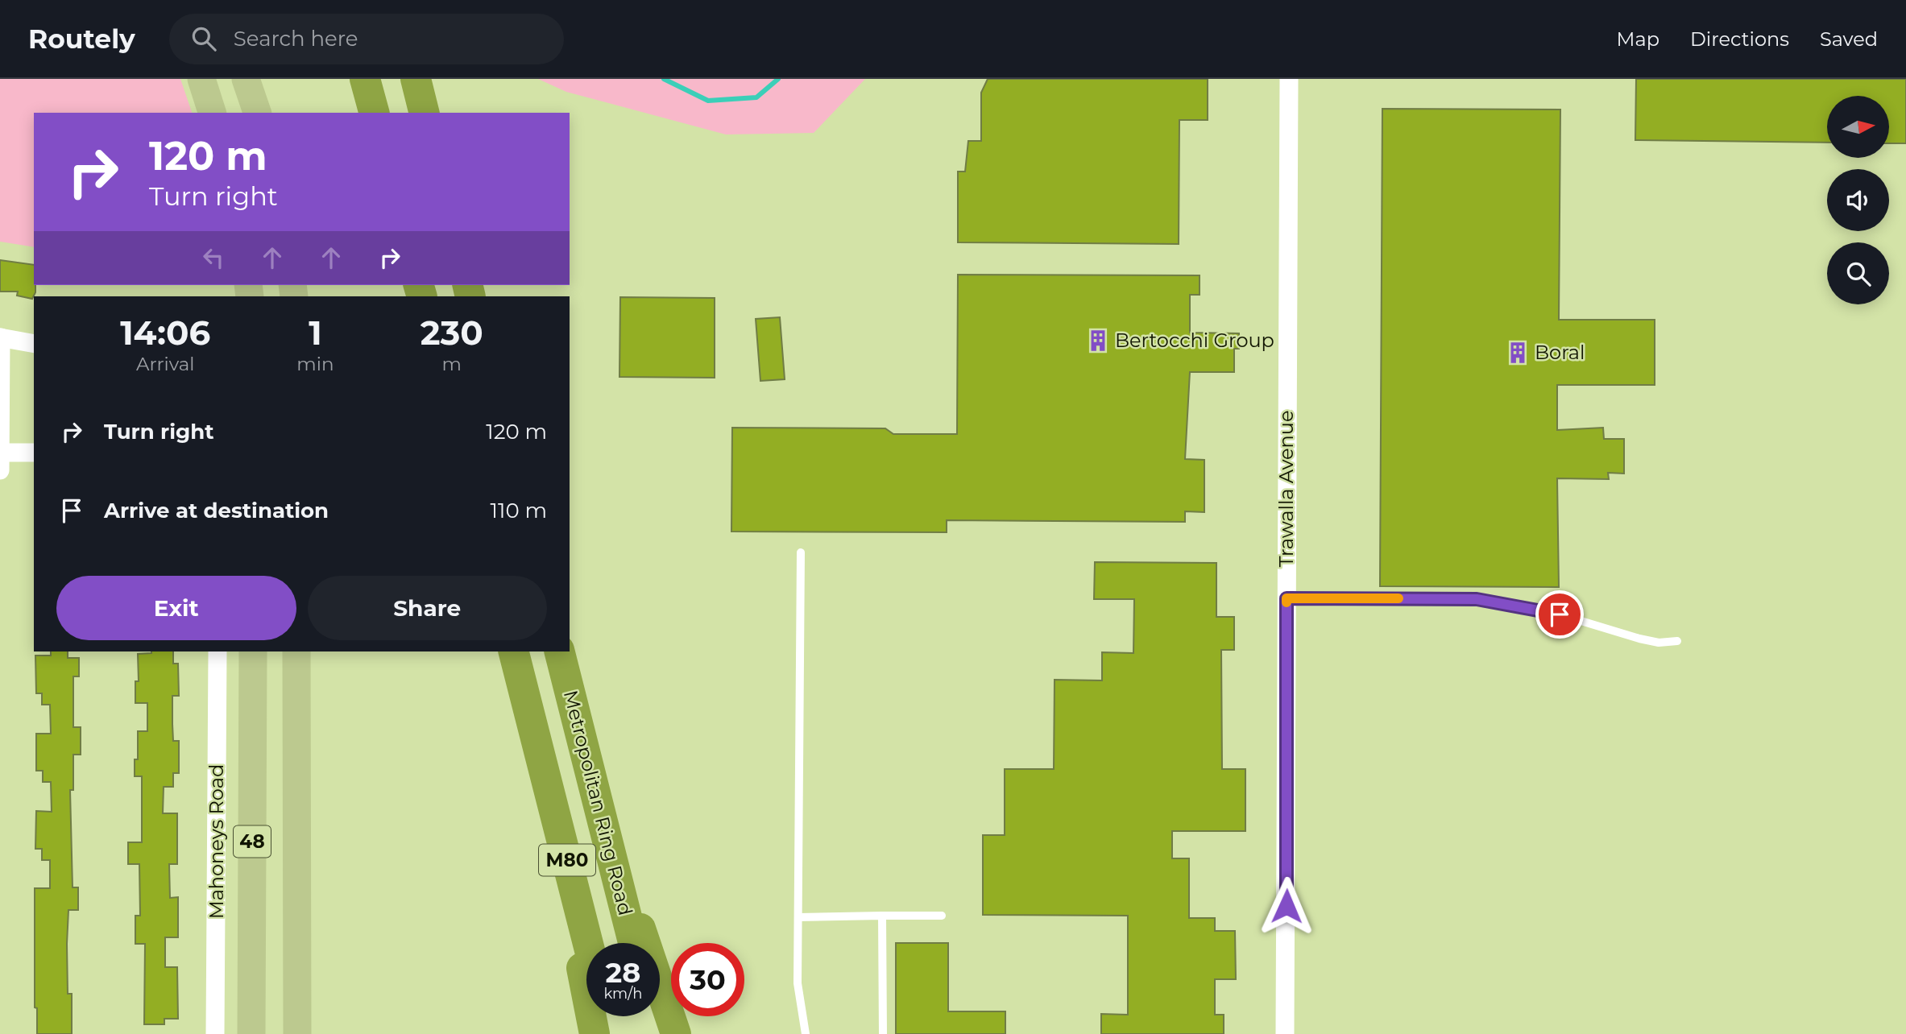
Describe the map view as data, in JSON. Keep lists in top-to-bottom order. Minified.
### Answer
{"streets":{"highway":["Metropolitan Ring Road","M80"],"main road":["Mahoneys Road","48"],"street":["Trawalla Avenue"]},"places":{"building":["Bertocchi Group","Boral"]},"north":"right","page":{"header":"Routely","search":"Search here","nav":["Map","Directions","Saved"],"turn":["120 m","Turn right"],"eta":["14:06","Arrival","1","min","230","m"],"list":[{"name":"Turn right","value":"120 m"},{"name":"Arrive at destination","value":"110 m"}],"buttons":["Exit","Share"],"speed":"28 km/h","limit":"30"}}
